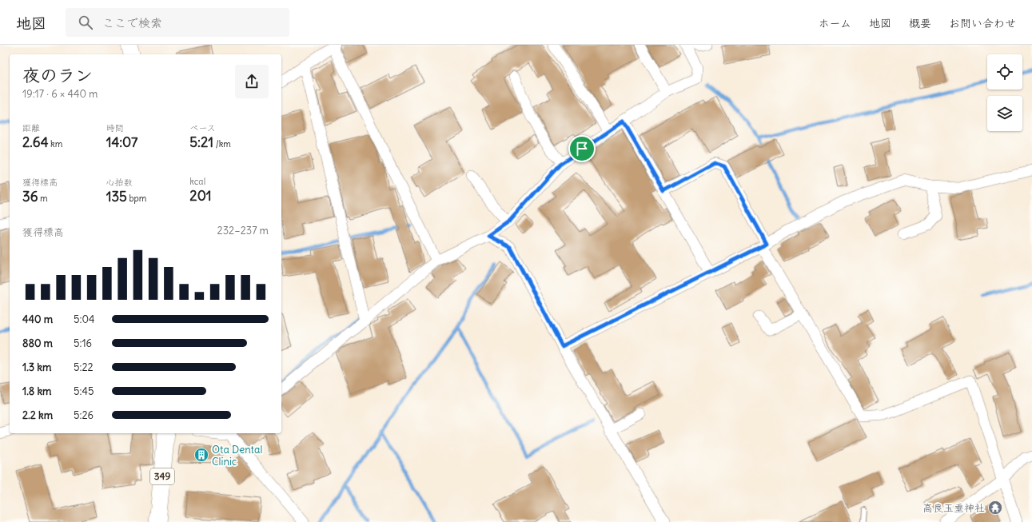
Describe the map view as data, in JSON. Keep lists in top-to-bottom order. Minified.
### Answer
{"streets":{"highway":["349"]},"places":{"building":["Ota Dental Clinic"],"temple":["高良玉垂神社"]},"page":{"header":"地図","search":"ここで検索","nav":["ホーム","地図","概要","お問い合わせ"],"heading":["夜のラン","19:17 · 6 × 440 m"],"stats":[["距離","2.64 km"],["時間","14:07"],["ペース","5:21 /km"],["獲得標高","36 m"],["心拍数","135 bpm"],["kcal","201"]],"chart":["獲得標高","232–237 m"],"list":[{"name":"440 m","note":"5:04"},{"name":"880 m","note":"5:16"},{"name":"1.3 km","note":"5:22"},{"name":"1.8 km","note":"5:45"},{"name":"2.2 km","note":"5:26"}]}}
